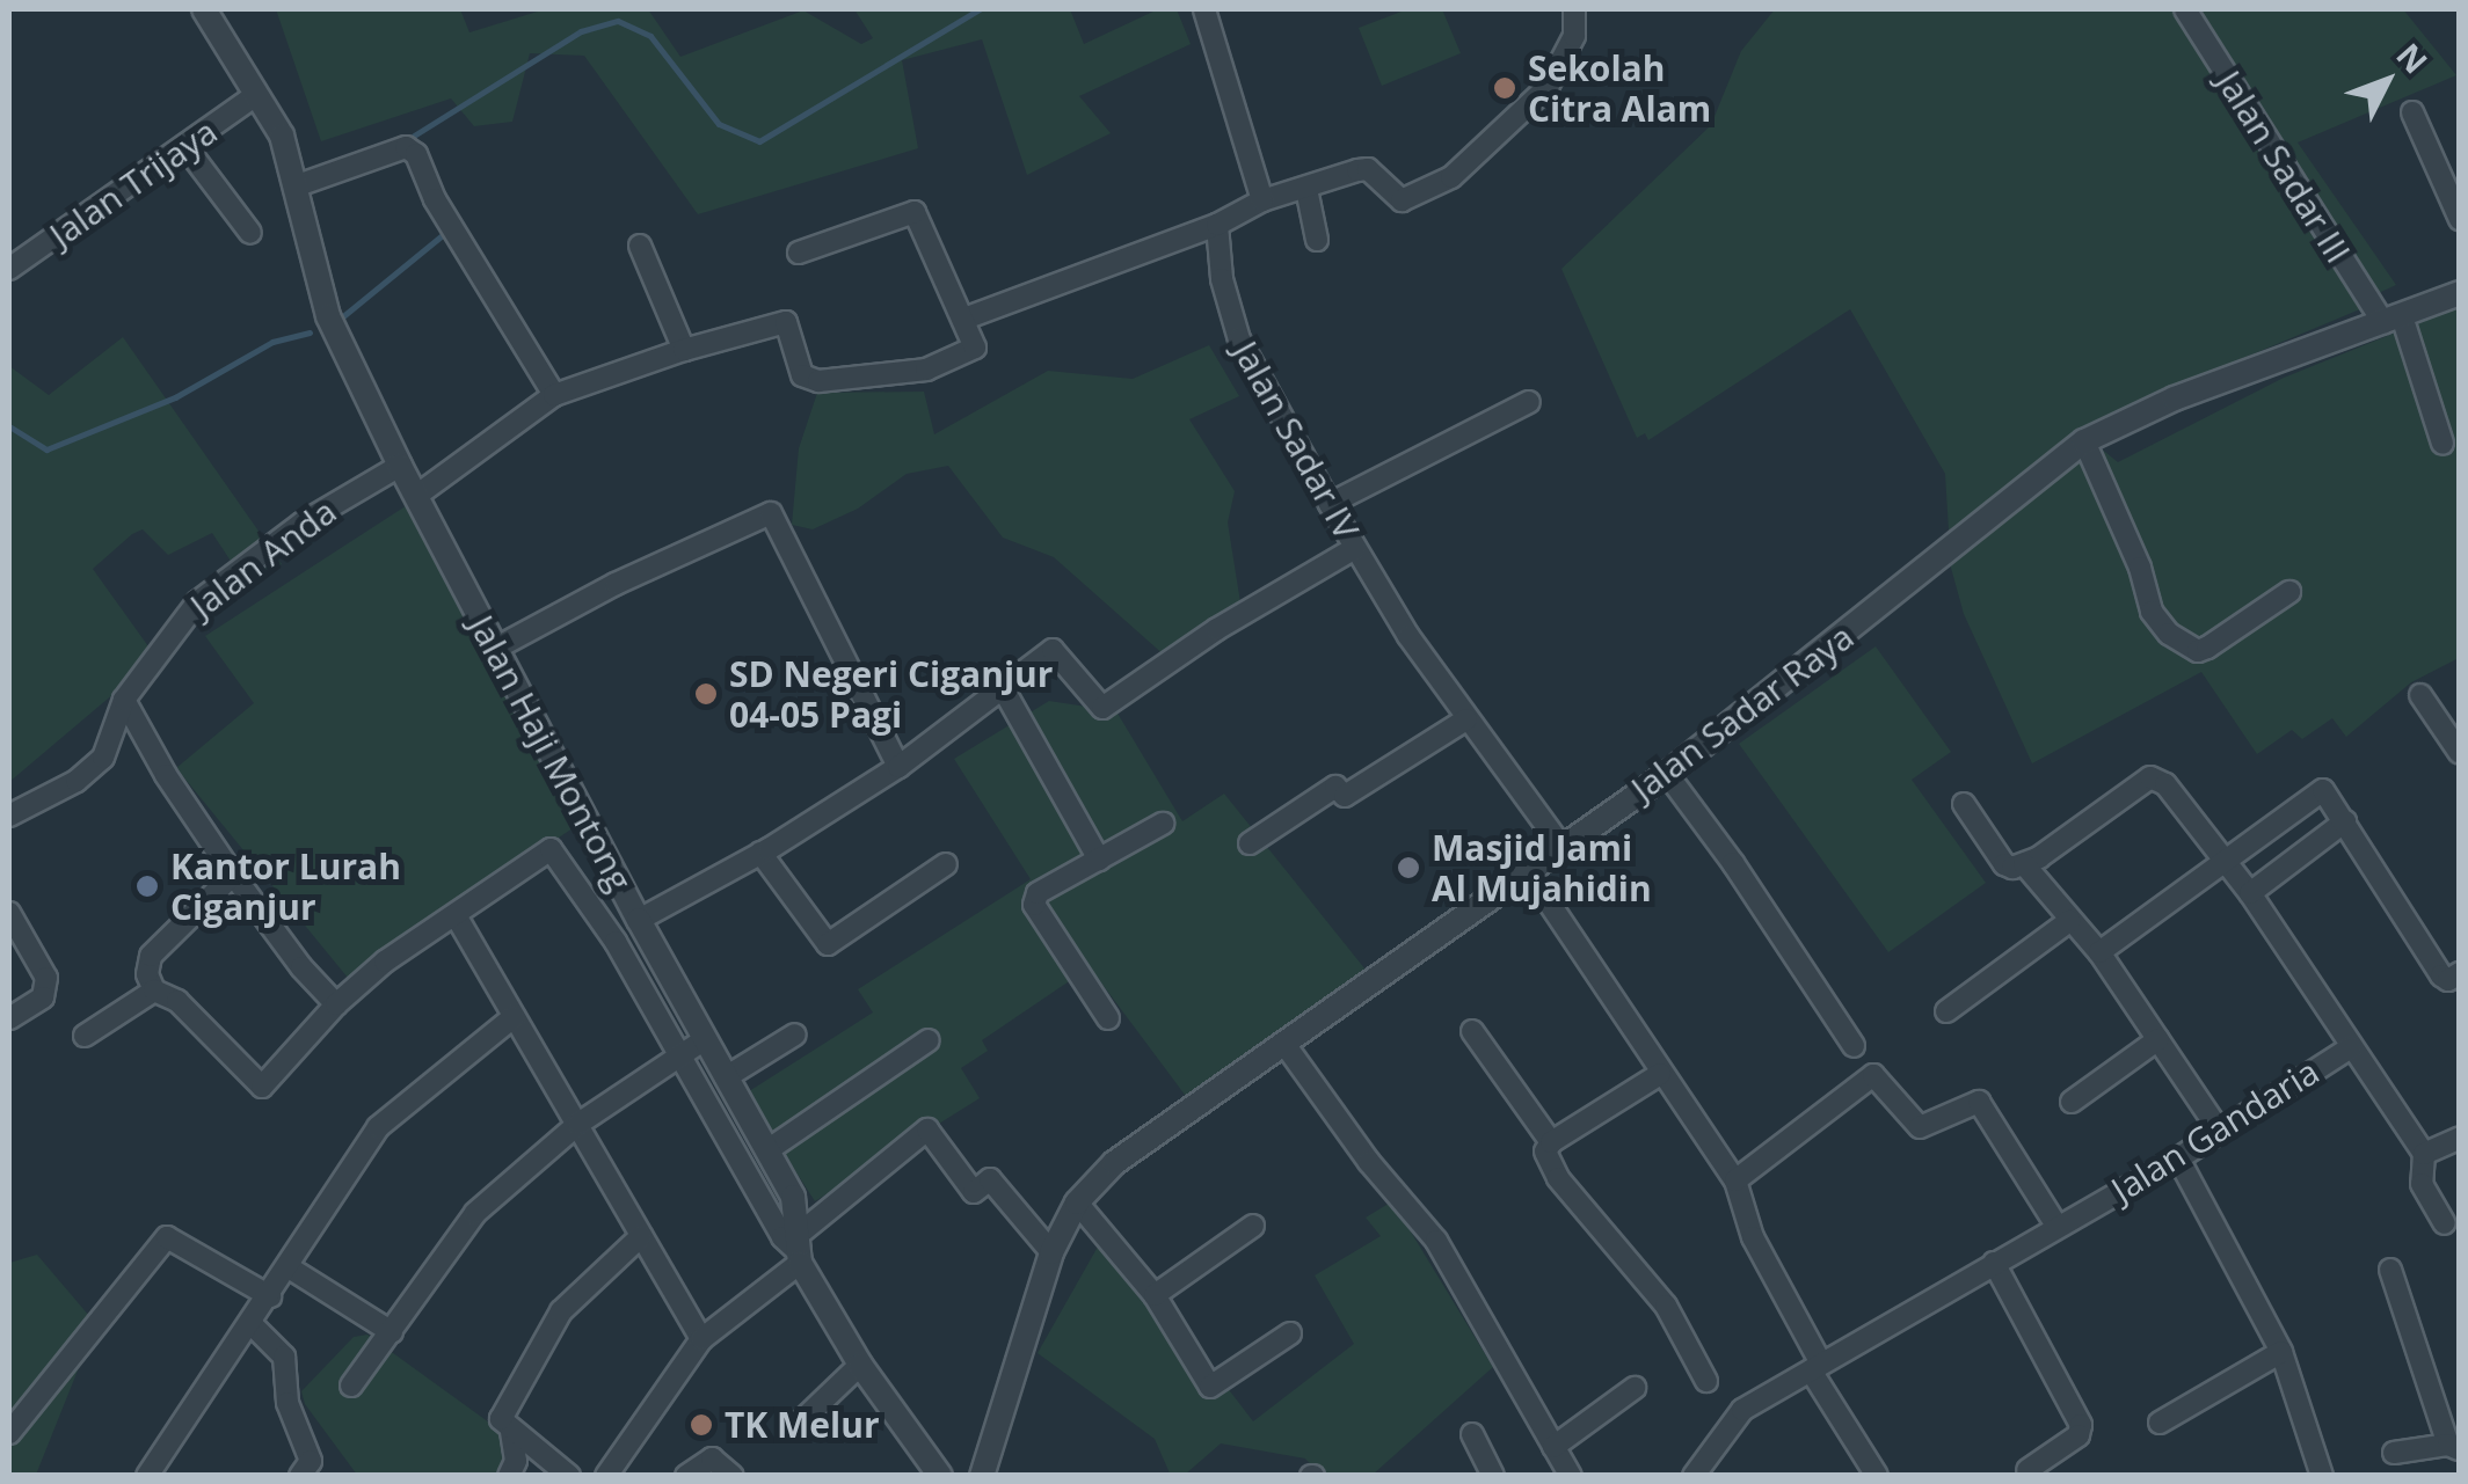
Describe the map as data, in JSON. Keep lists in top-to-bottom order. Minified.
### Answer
{"streets":{"street":["Jalan Sadar III","Jalan Trijaya","Jalan Sadar IV","Jalan Anda","Jalan Sadar Raya","Jalan Haji Montong","Jalan Gandaria"]},"crossings":[["Jalan Sadar III","Jalan Sadar Raya"],["Jalan Trijaya","Jalan Haji Montong"],["Jalan Sadar IV","Jalan Sadar Raya"],["Jalan Anda","Jalan Haji Montong"]],"places":["Sekolah Citra Alam","SD Negeri Ciganjur 04-05 Pagi","Masjid Jami Al Mujahidin","Kantor Lurah Ciganjur","TK Melur"],"north":"top right"}
